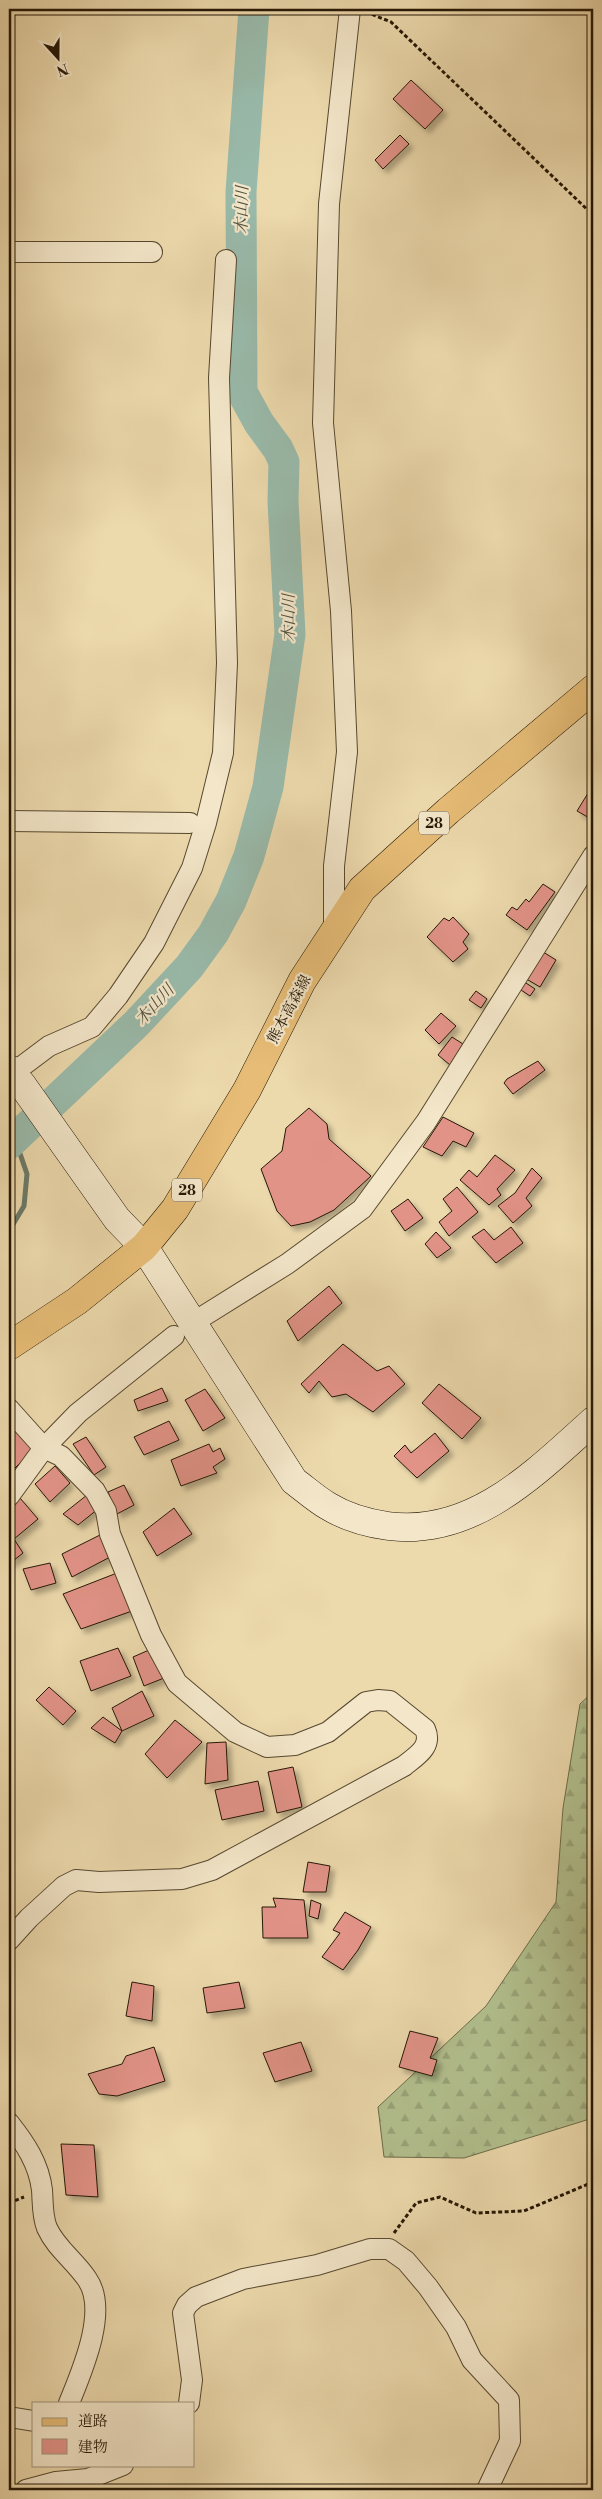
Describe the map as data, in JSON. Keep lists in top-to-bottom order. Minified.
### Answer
{"streets":{"main road":["28","熊本高森線"]},"water":["木山川"],"legend":["道路","建物"],"north":"bottom"}
